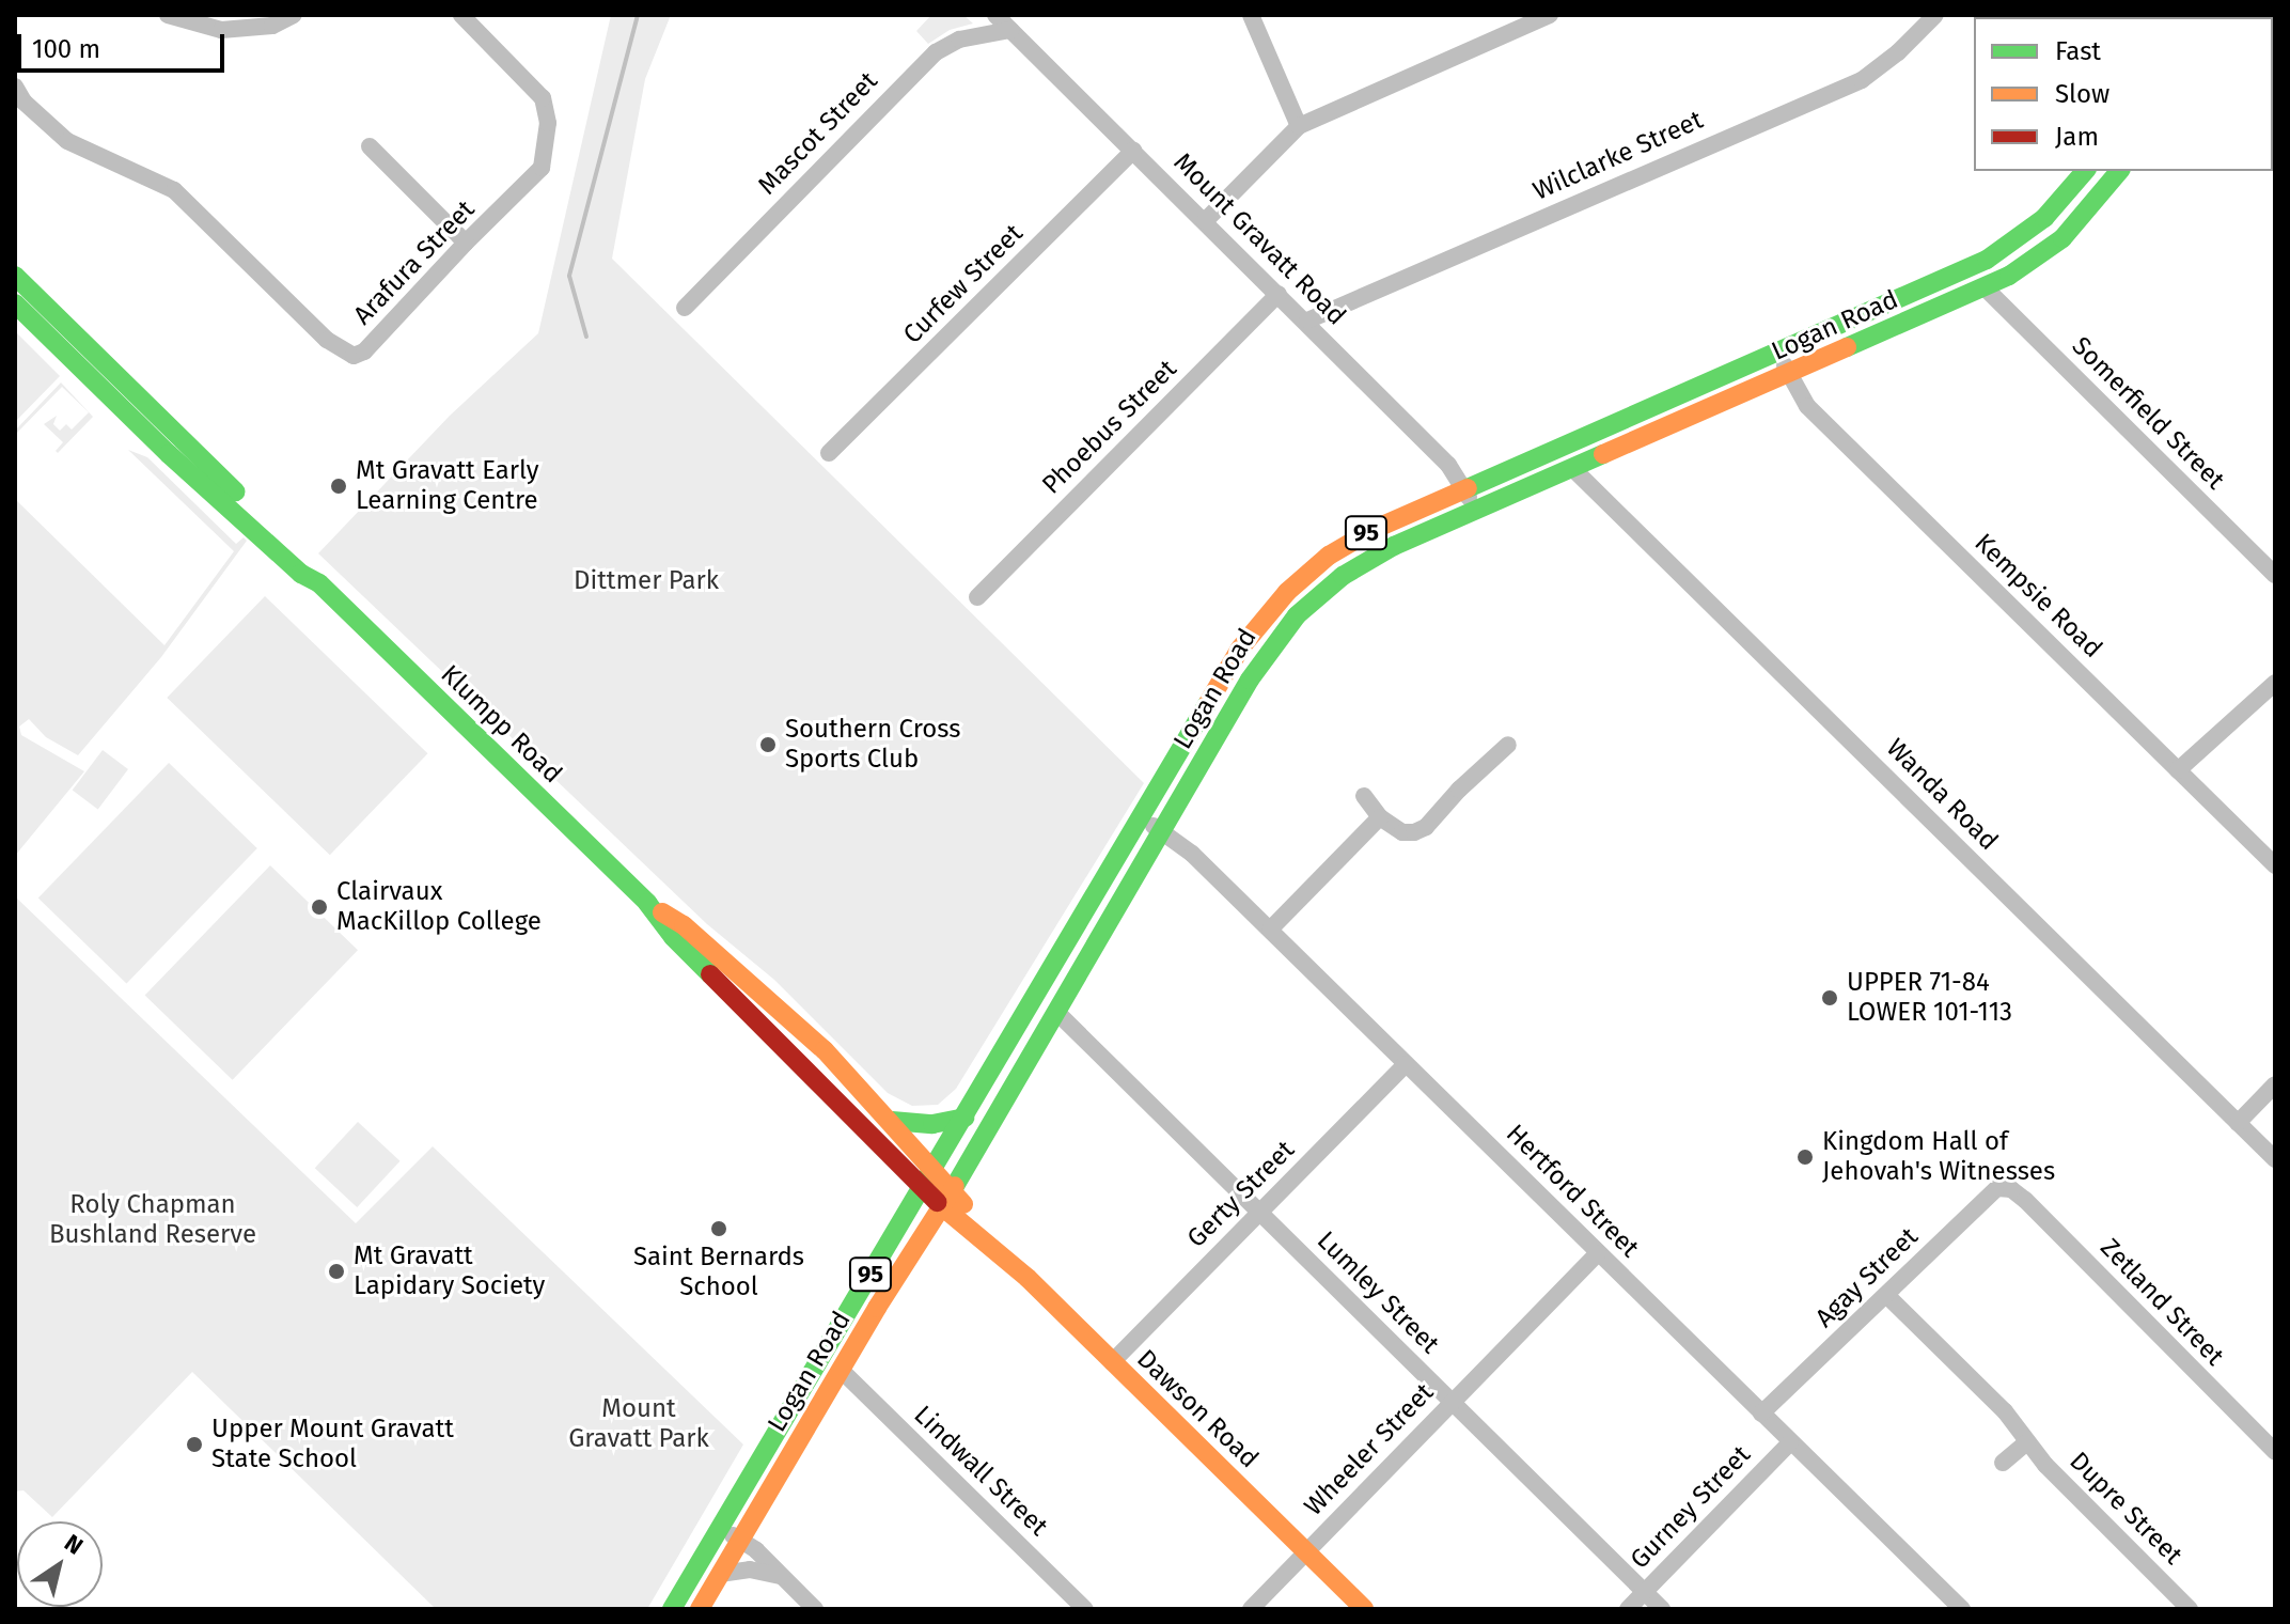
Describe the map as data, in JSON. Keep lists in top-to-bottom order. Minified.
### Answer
{"streets":{"main road":["Logan Road","95","Klumpp Road","Dawson Road"],"street":["Mascot Street","Wilclarke Street","Mount Gravatt Road","Arafura Street","Curfew Street","Somerfield Street","Phoebus Street","Kempsie Road","Wanda Road","Hertford Street","Gerty Street","Agay Street","Lumley Street","Zetland Street","Wheeler Street","Lindwall Street","Gurney Street","Dupre Street"]},"crossings":[["Mascot Street","Mount Gravatt Road"],["Wilclarke Street","Mount Gravatt Road"],["Mount Gravatt Road","Curfew Street"],["Mount Gravatt Road","Logan Road"],["Mount Gravatt Road","Phoebus Street"],["Logan Road","Somerfield Street"],["Logan Road","Kempsie Road"],["Logan Road","Klumpp Road"],["Logan Road","Wanda Road"],["Logan Road","Hertford Street"],["Logan Road","Lumley Street"],["Logan Road","Dawson Road"],["Logan Road","Lindwall Street"],["Klumpp Road","Dawson Road"],["Hertford Street","Gerty Street"],["Hertford Street","Agay Street"],["Hertford Street","Wheeler Street"],["Hertford Street","Gurney Street"],["Gerty Street","Lumley Street"],["Gerty Street","Dawson Road"],["Agay Street","Zetland Street"],["Agay Street","Dupre Street"],["Lumley Street","Wheeler Street"],["Lumley Street","Gurney Street"],["Dawson Road","Wheeler Street"]],"parks":["Dittmer Park","Roly Chapman Bushland Reserve","Mount Gravatt Park"],"places":["Mt Gravatt Early Learning Centre","Southern Cross Sports Club","Clairvaux MacKillop College","UPPER 71-84 LOWER 101-113","Kingdom Hall of Jehovah's Witnesses","Saint Bernards School","Mt Gravatt Lapidary Society","Upper Mount Gravatt State School"],"legend":["Fast","Slow","Jam"],"scale_bar":"100 m","north":"top right"}
